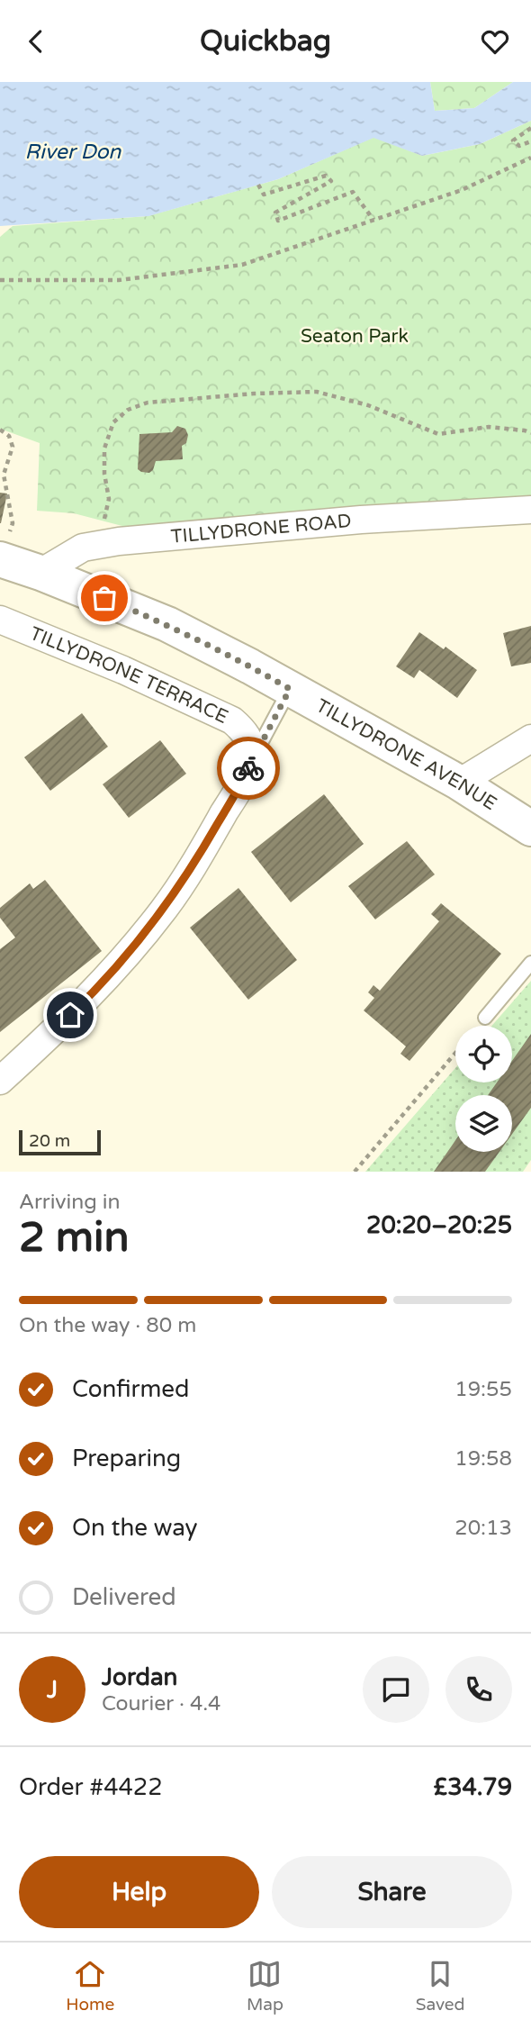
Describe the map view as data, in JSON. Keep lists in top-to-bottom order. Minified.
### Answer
{"streets":{"main road":["TILLYDRONE AVENUE"],"street":["TILLYDRONE ROAD","TILLYDRONE TERRACE"]},"crossings":[["TILLYDRONE ROAD","TILLYDRONE AVENUE"]],"water":["River Don"],"parks":["Seaton Park"],"scale_bar":"20 m","page":{"header":"Quickbag","scale":"20 m","heading":["2 min","Arriving in","20:20–20:25"],"panel":["Jordan","Courier · 4.4","Order #4422","£34.79"],"bar":"On the way · 80 m","list":[["Confirmed","19:55"],["Preparing","19:58"],["On the way","20:13"],"Delivered"],"round":"J","buttons":["Help","Share"],"tabs":["Home","Map","Saved"]}}
